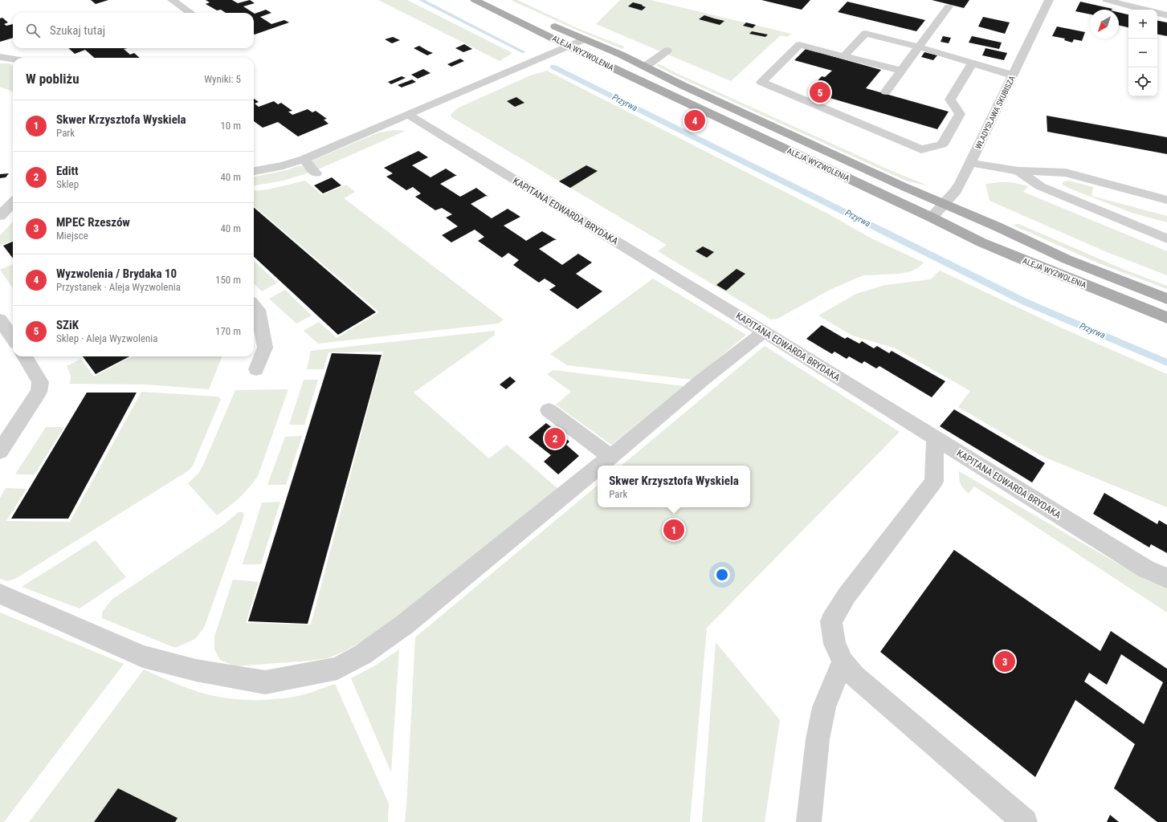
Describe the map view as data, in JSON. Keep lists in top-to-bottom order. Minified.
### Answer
{"streets":{"main road":["ALEJA WYZWOLENIA"],"street":["WŁADYSŁAWA SKUBISZA","KAPITANA EDWARDA BRYDAKA"]},"crossings":[["ALEJA WYZWOLENIA","WŁADYSŁAWA SKUBISZA"]],"water":["Przyrwa"],"north":"bottom left","page":{"map_buttons":["+","−"],"search":"Szukaj tutaj","heading":["W pobliżu","Wyniki: 5"],"pins":["5","4","2","1","3"],"list":[{"mark":"1","name":"Skwer Krzysztofa Wyskiela","note":"Park","value":"10 m"},{"mark":"2","name":"Editt","note":"Sklep","value":"40 m"},{"mark":"3","name":"MPEC Rzeszów","note":"Miejsce","value":"40 m"},{"mark":"4","name":"Wyzwolenia / Brydaka 10","note":"Przystanek · Aleja Wyzwolenia","value":"150 m"},{"mark":"5","name":"SZiK","note":"Sklep · Aleja Wyzwolenia","value":"170 m"}],"popup":["Skwer Krzysztofa Wyskiela","Park"]}}
